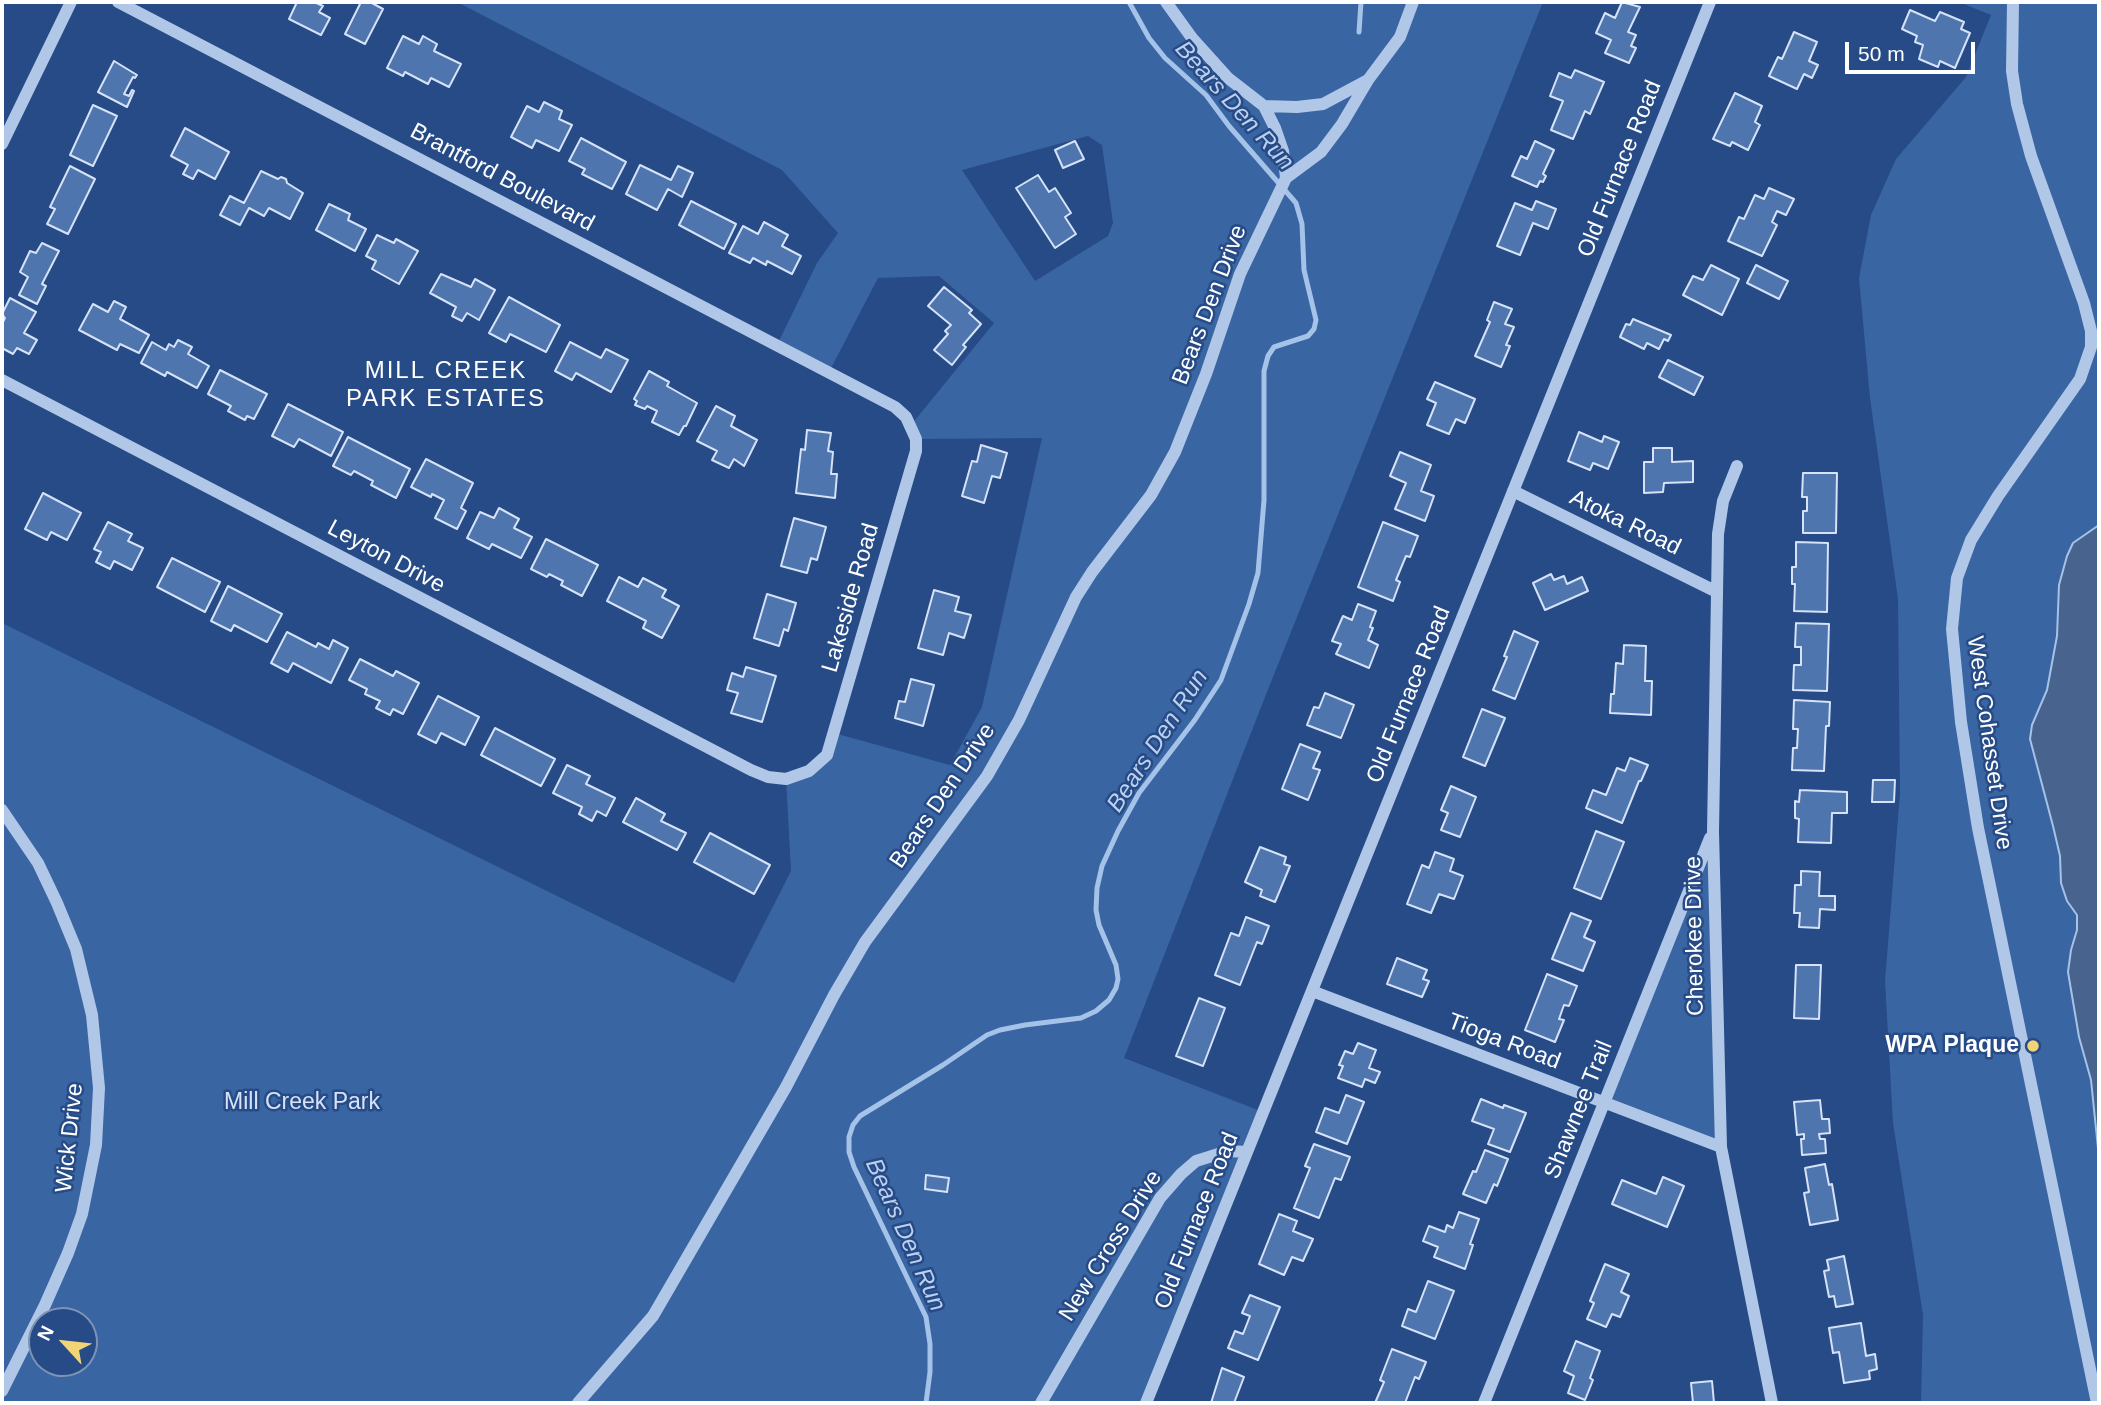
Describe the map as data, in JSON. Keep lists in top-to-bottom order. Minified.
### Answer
{"streets":{"street":["Old Furnace Road","Brantford Boulevard","Bears Den Drive","Atoka Road","Leyton Drive","Lakeside Road","West Cohasset Drive","Cherokee Drive","Tioga Road","Shawnee Trail","Wick Drive","New Cross Drive"]},"crossings":[["Old Furnace Road","Atoka Road"],["Old Furnace Road","Tioga Road"],["Old Furnace Road","New Cross Drive"],["Brantford Boulevard","Lakeside Road"],["Atoka Road","Cherokee Drive"],["Leyton Drive","Lakeside Road"],["Cherokee Drive","Tioga Road"],["Cherokee Drive","Shawnee Trail"],["Tioga Road","Shawnee Trail"]],"districts":["MILL CREEK PARK ESTATES"],"water":["Bears Den Run"],"parks":["Mill Creek Park"],"places":["WPA Plaque"],"scale_bar":"50 m","north":"top left"}
